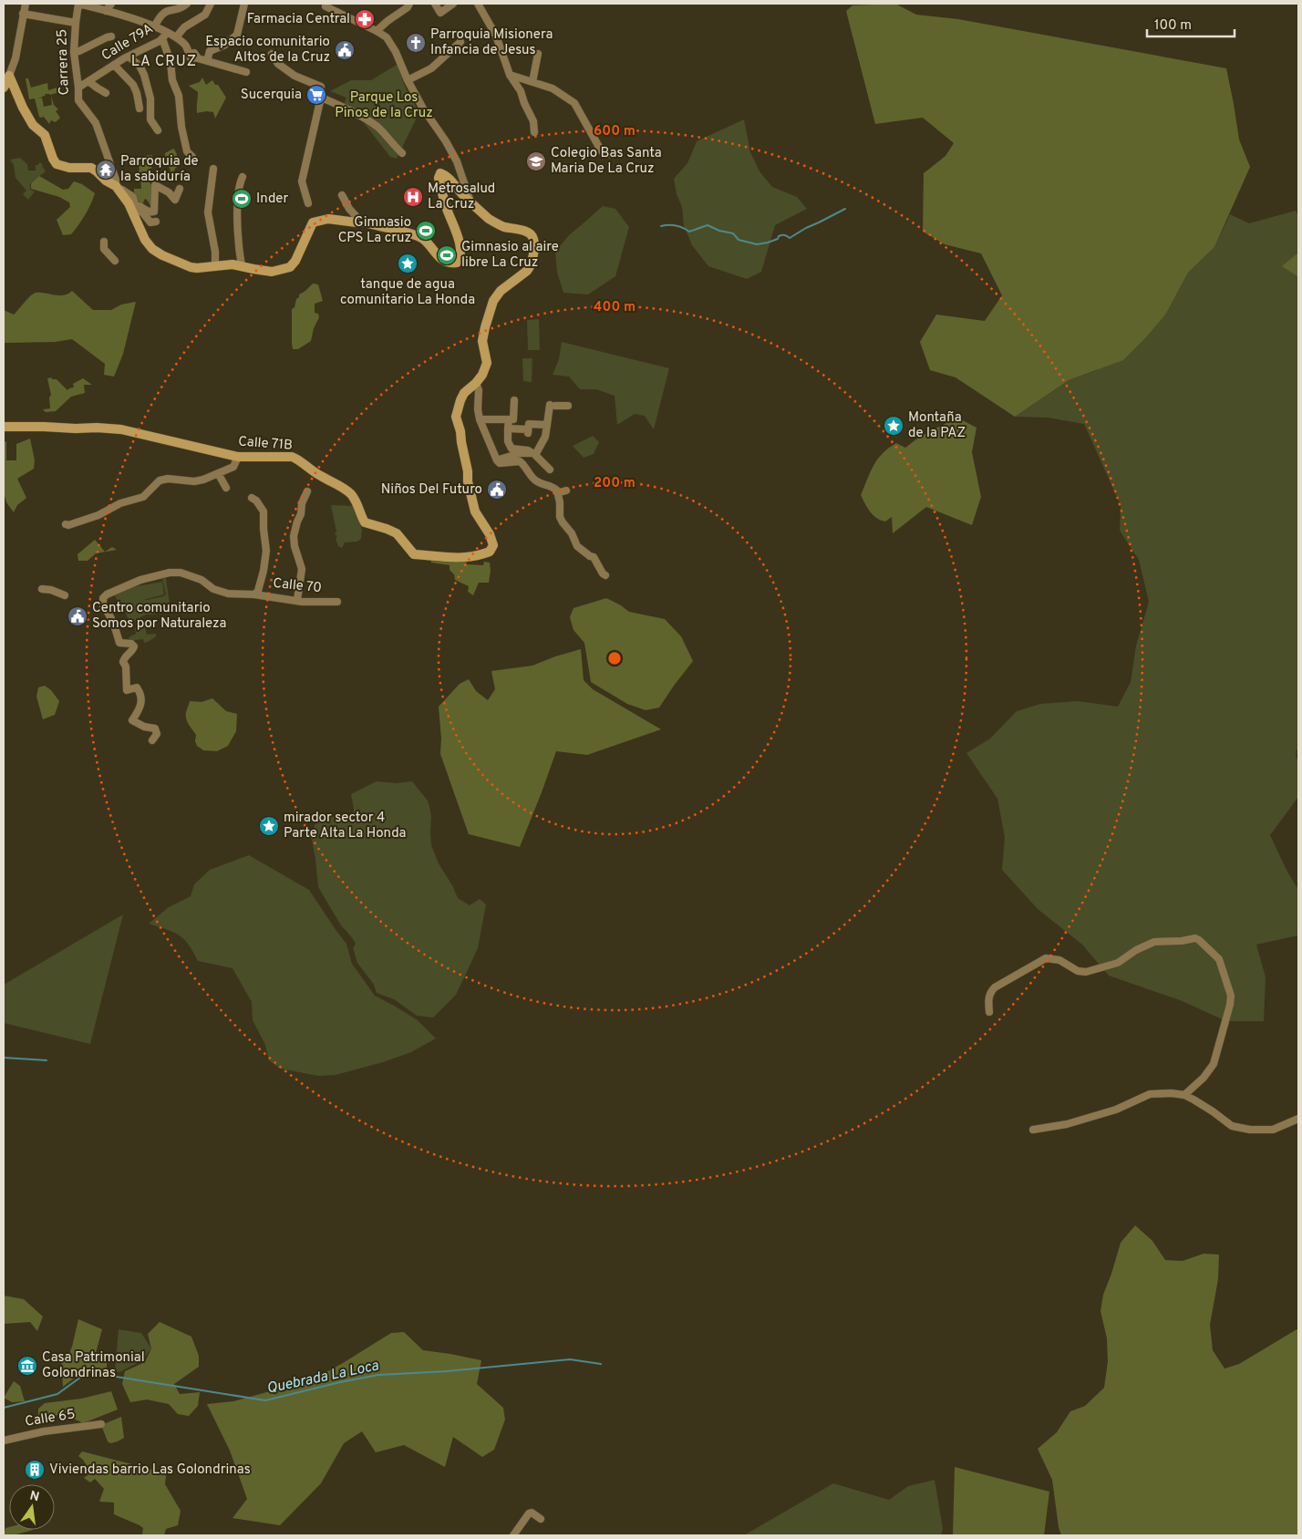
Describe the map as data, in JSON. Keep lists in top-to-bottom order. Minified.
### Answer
{"streets":{"street":["Calle 79A","Carrera 25","Calle 71B","Calle 70","Calle 65"]},"crossings":[["Calle 79A","Carrera 25"]],"districts":["LA CRUZ"],"water":["Quebrada La Loca"],"parks":["Parque Los Pinos de la Cruz"],"places":{"pharmacy":["Farmacia Central"],"church":["Parroquia Misionera Infancia de Jesus"],"public building":["Espacio comunitario Altos de la Cruz","Niños Del Futuro","Centro comunitario Somos por Naturaleza"],"supermarket":["Sucerquia"],"school or university":["Colegio Bas Santa Maria De La Cruz"],"temple":["Parroquia de la sabiduría"],"hospital":["Metrosalud La Cruz"],"sports":["Inder","Gimnasio CPS La cruz","Gimnasio al aire libre La Cruz"],"place":["tanque de agua comunitario La Honda","Montaña de la PAZ","mirador sector 4 Parte Alta La Honda"],"museum":["Casa Patrimonial Golondrinas"],"building":["Viviendas barrio Las Golondrinas"]},"scale_bar":"100 m","north":"top","rings":["600 m","400 m","200 m"]}
